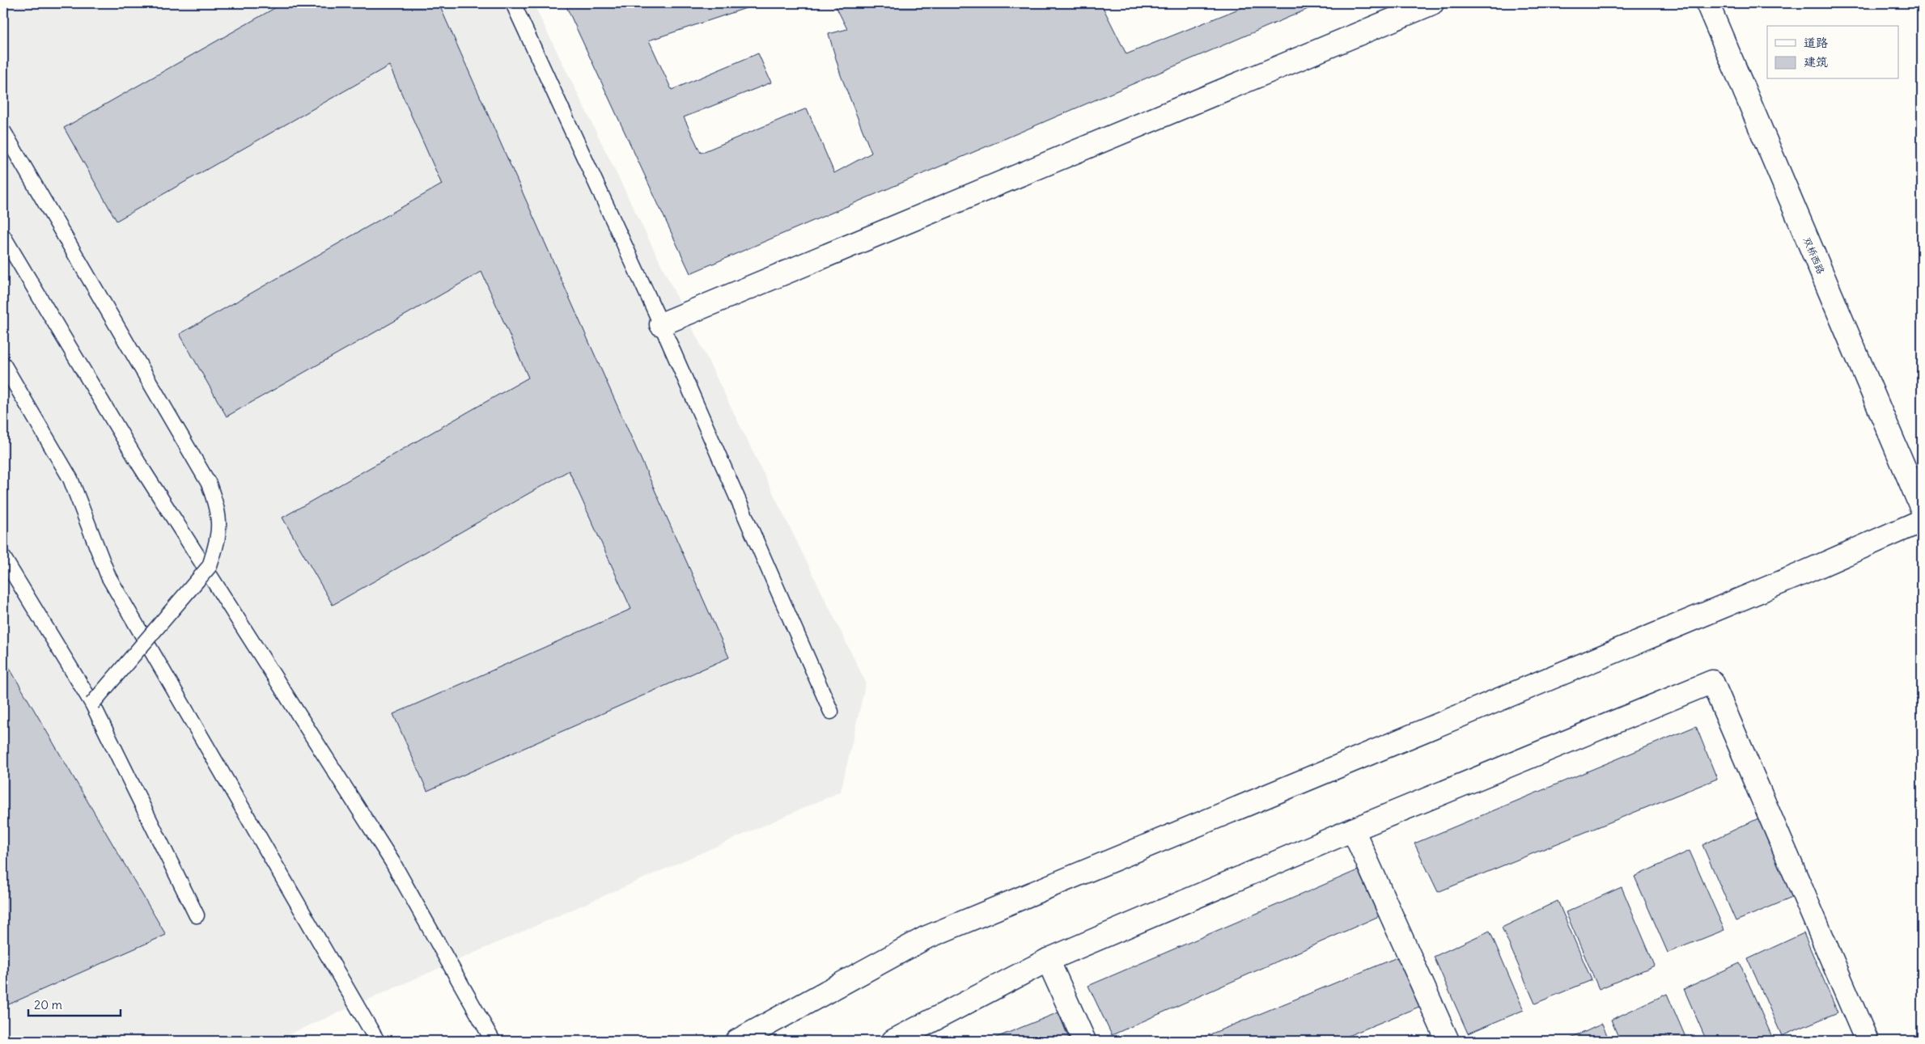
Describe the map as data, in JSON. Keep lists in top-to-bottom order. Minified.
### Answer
{"streets":{"street":["双桥西路"]},"legend":["道路","建筑"],"scale_bar":"20 m"}
